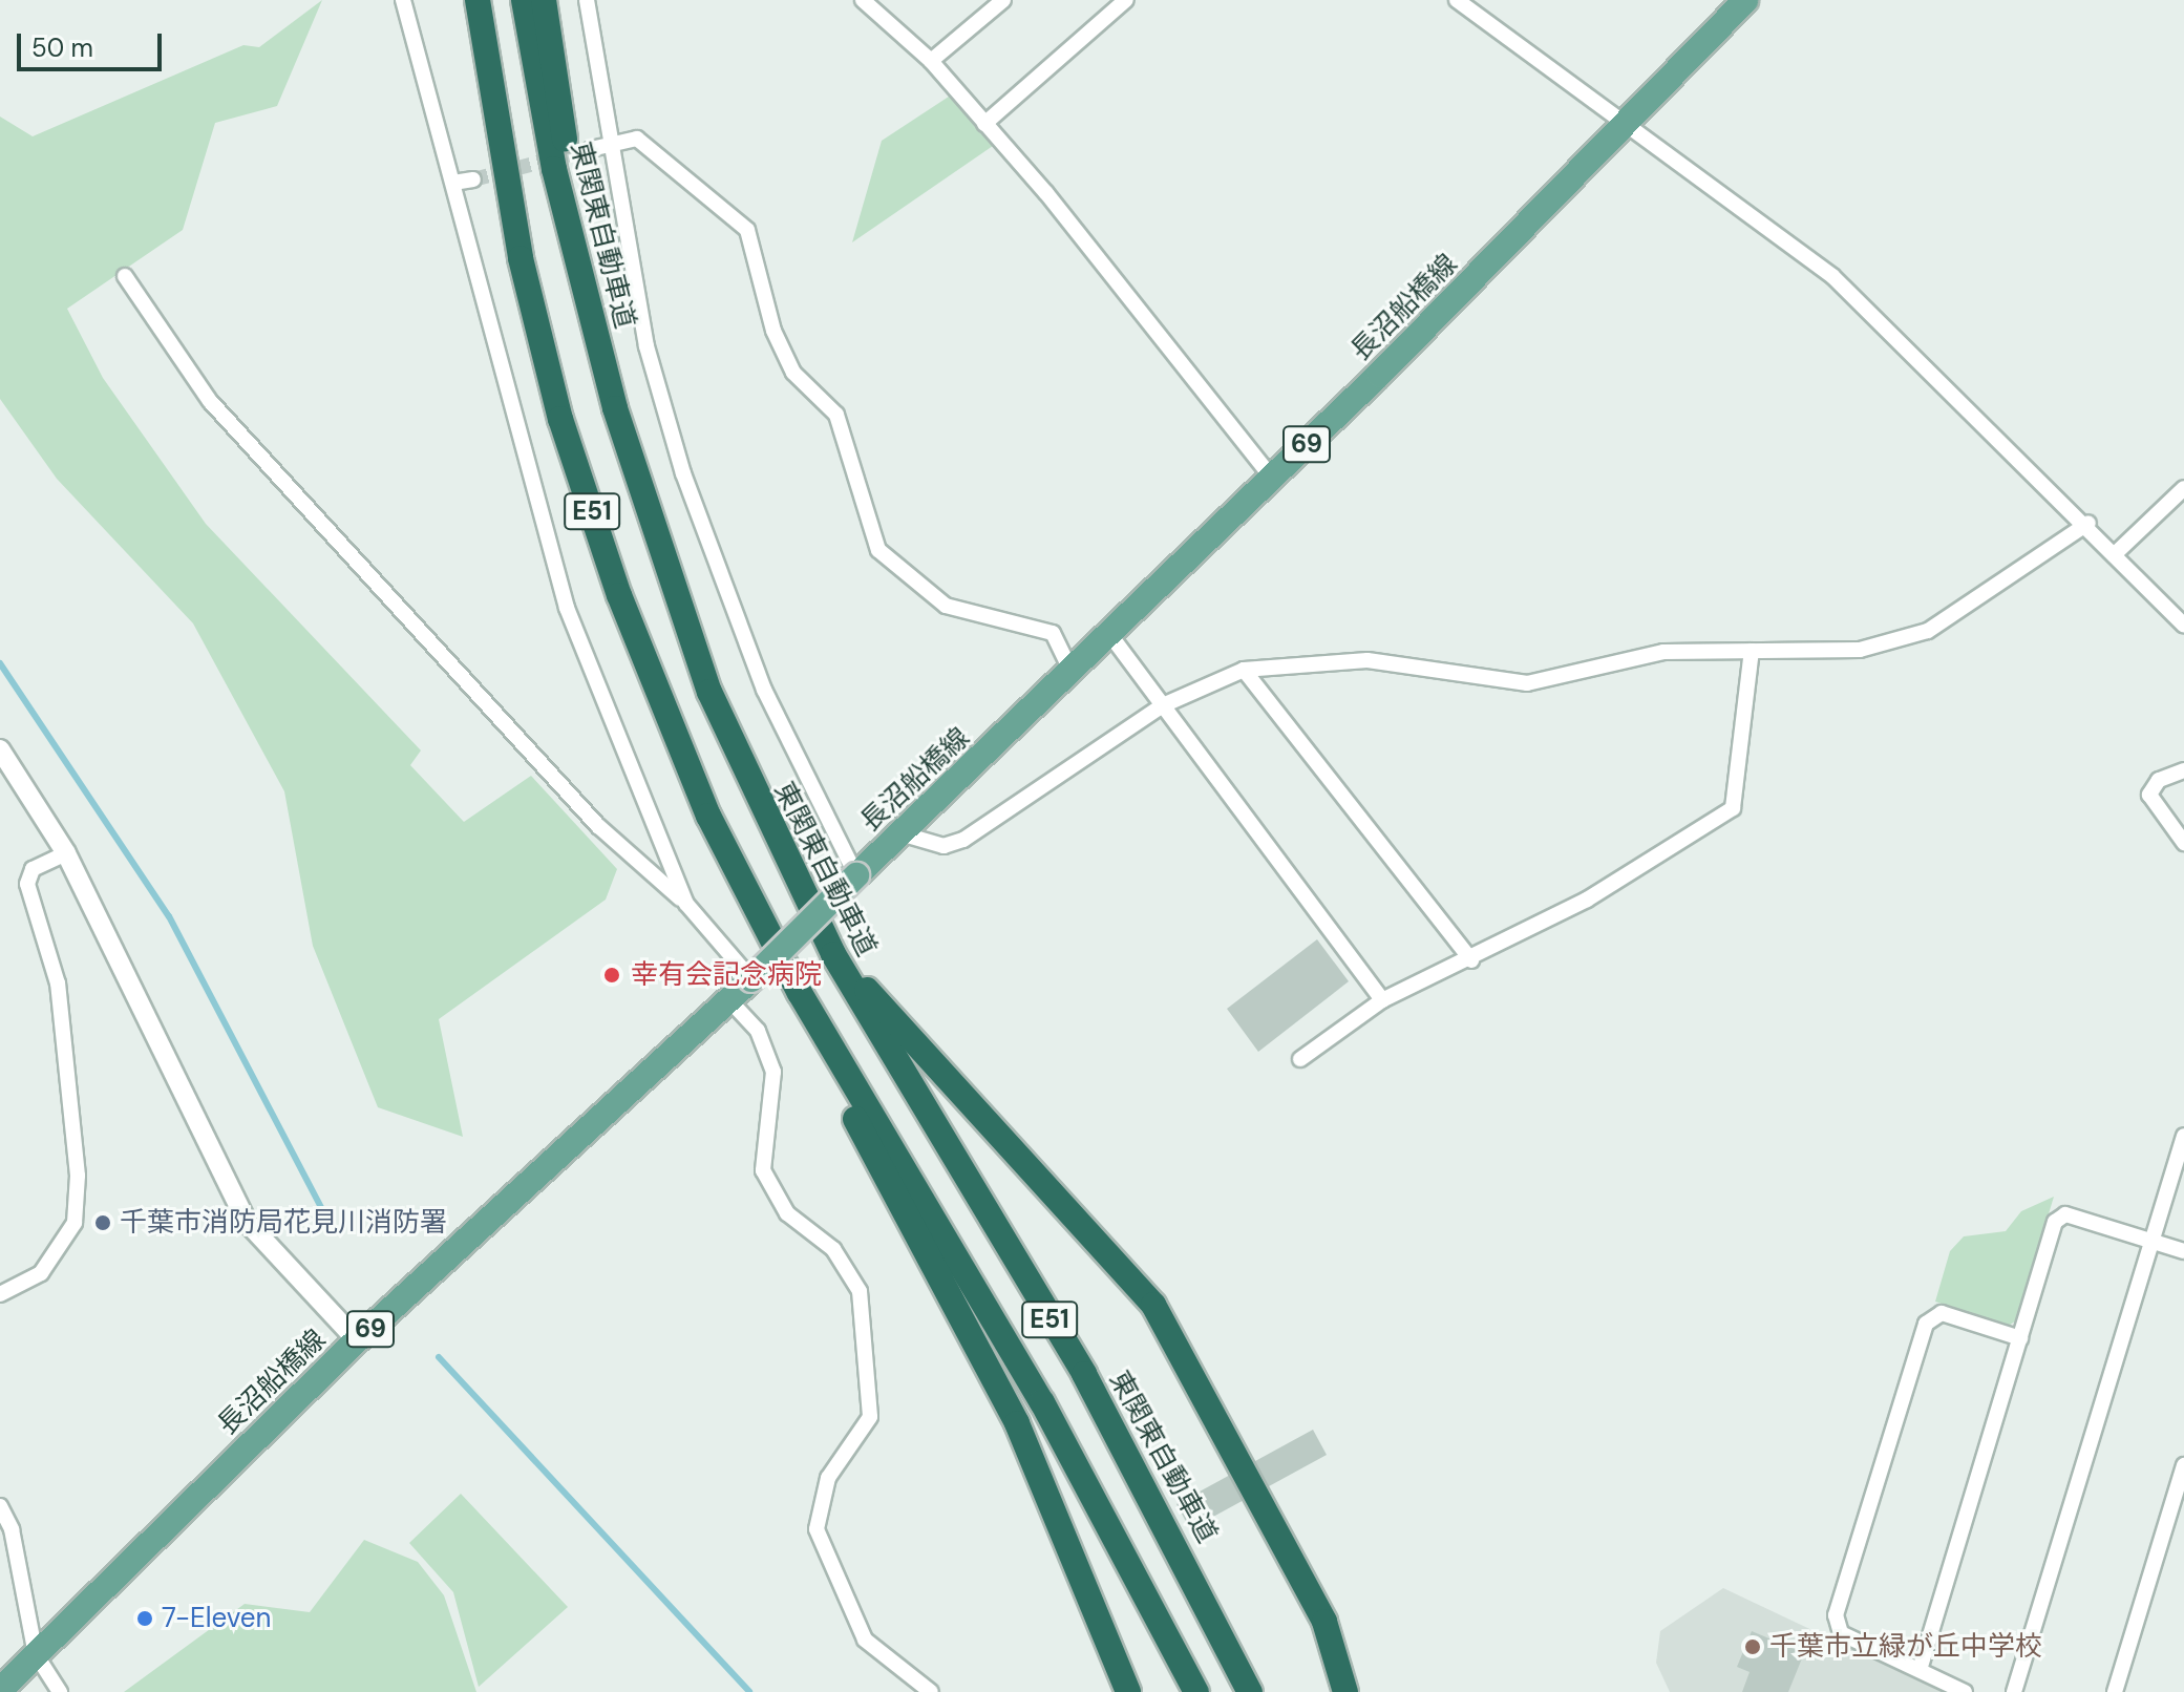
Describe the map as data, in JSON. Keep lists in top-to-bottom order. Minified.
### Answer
{"streets":{"highway":["東関東自動車道","E51"],"main road":["長沼船橋線","69"]},"places":["幸有会記念病院","千葉市消防局花見川消防署","7-Eleven","千葉市立緑が丘中学校"],"scale_bar":"50 m"}
